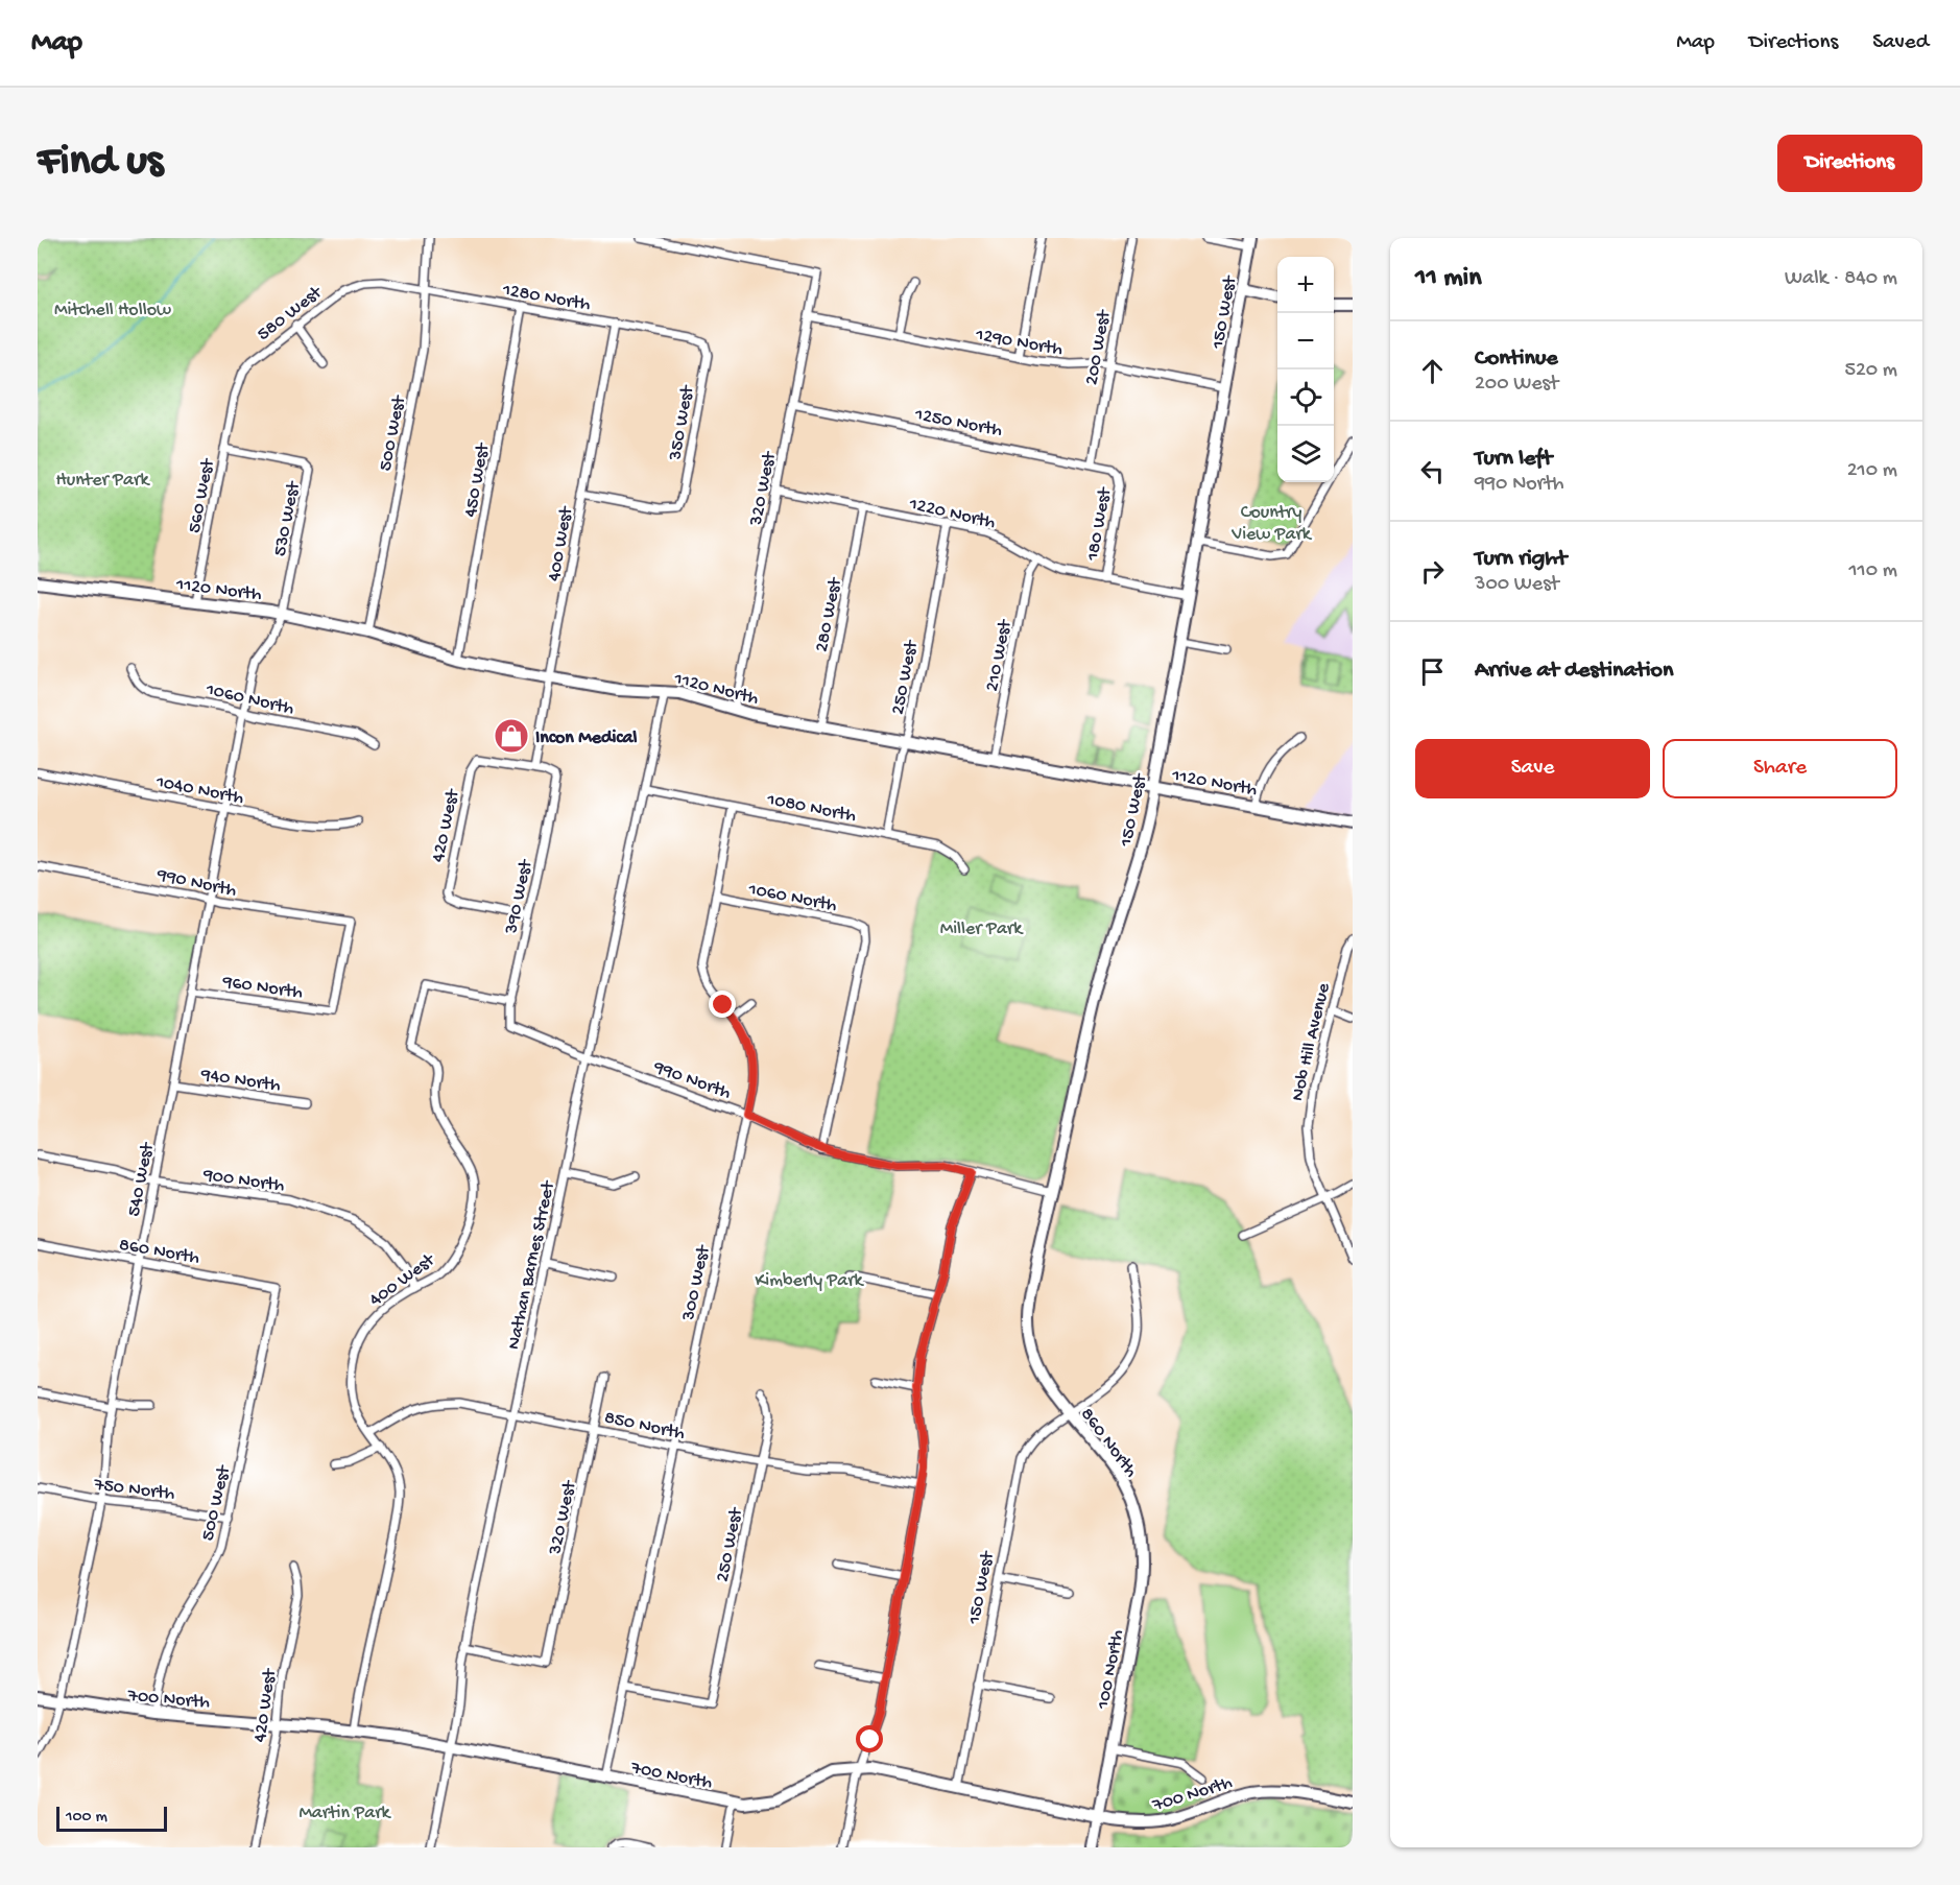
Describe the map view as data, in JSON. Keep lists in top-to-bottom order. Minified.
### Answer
{"streets":{"street":["1280 North","580 West","150 West","1290 North","200 West","1250 North","350 West","500 West","450 West","320 West","560 West","1220 North","530 West","180 West","400 West","1120 North","280 West","210 West","250 West","1060 North","1040 North","1080 North","420 West","990 North","390 West","960 North","Nob Hill Avenue","940 North","900 North","540 West","860 North","Nathan Barnes Street","300 West","850 North","750 North","100 North","700 North"]},"crossings":[["1280 North","580 West"],["1280 North","350 West"],["1280 North","500 West"],["1280 North","450 West"],["1280 North","400 West"],["580 West","560 West"],["150 West","1290 North"],["150 West","1220 North"],["150 West","1120 North"],["150 West","990 North"],["150 West","860 North"],["150 West","700 North"],["1290 North","200 West"],["1290 North","320 West"],["200 West","1250 North"],["1250 North","320 West"],["1250 North","180 West"],["350 West","400 West"],["500 West","1120 North"],["500 West","860 North"],["500 West","750 North"],["500 West","700 North"],["450 West","1120 North"],["320 West","1220 North"],["320 West","1120 North"],["320 West","Nathan Barnes Street"],["320 West","850 North"],["560 West","530 West"],["560 West","1120 North"],["1220 North","180 West"],["1220 North","280 West"],["1220 North","210 West"],["1220 North","250 West"],["530 West","1120 North"],["530 West","540 West"],["400 West","1120 North"],["400 West","420 West"],["400 West","390 West"],["400 West","900 North"],["400 West","850 North"],["400 West","700 North"],["1120 North","280 West"],["1120 North","210 West"],["1120 North","250 West"],["1120 North","540 West"],["1120 North","Nathan Barnes Street"],["250 West","1080 North"],["250 West","300 West"],["250 West","850 North"],["1060 North","990 North"],["1060 North","540 West"],["1060 North","300 West"],["1040 North","540 West"],["1080 North","Nathan Barnes Street"],["1080 North","300 West"],["420 West","390 West"],["420 West","700 North"],["990 North","390 West"],["990 North","960 North"],["990 North","540 West"],["990 North","Nathan Barnes Street"],["990 North","300 West"],["960 North","540 West"],["940 North","540 West"],["900 North","540 West"],["540 West","860 North"],["540 West","750 North"],["540 West","700 North"],["860 North","100 North"],["Nathan Barnes Street","850 North"],["Nathan Barnes Street","700 North"],["300 West","850 North"],["300 West","700 North"],["100 North","700 North"]],"parks":["Mitchell Hollow","Hunter Park","Country View Park","Miller Park","Kimberly Park","Martin Park"],"places":{"shop":["Incon Medical"]},"scale_bar":"100 m","page":{"header":"Map","nav":["Map","Directions","Saved"],"buttons":["Directions",["Save","Share"]],"title":"Find us","heading":["11 min","Walk · 840 m"],"map_buttons":["+","−"],"list":[["Continue","200 West","520 m"],["Turn left","990 North","210 m"],["Turn right","300 West","110 m"],"Arrive at destination"],"scale":"100 m"}}
